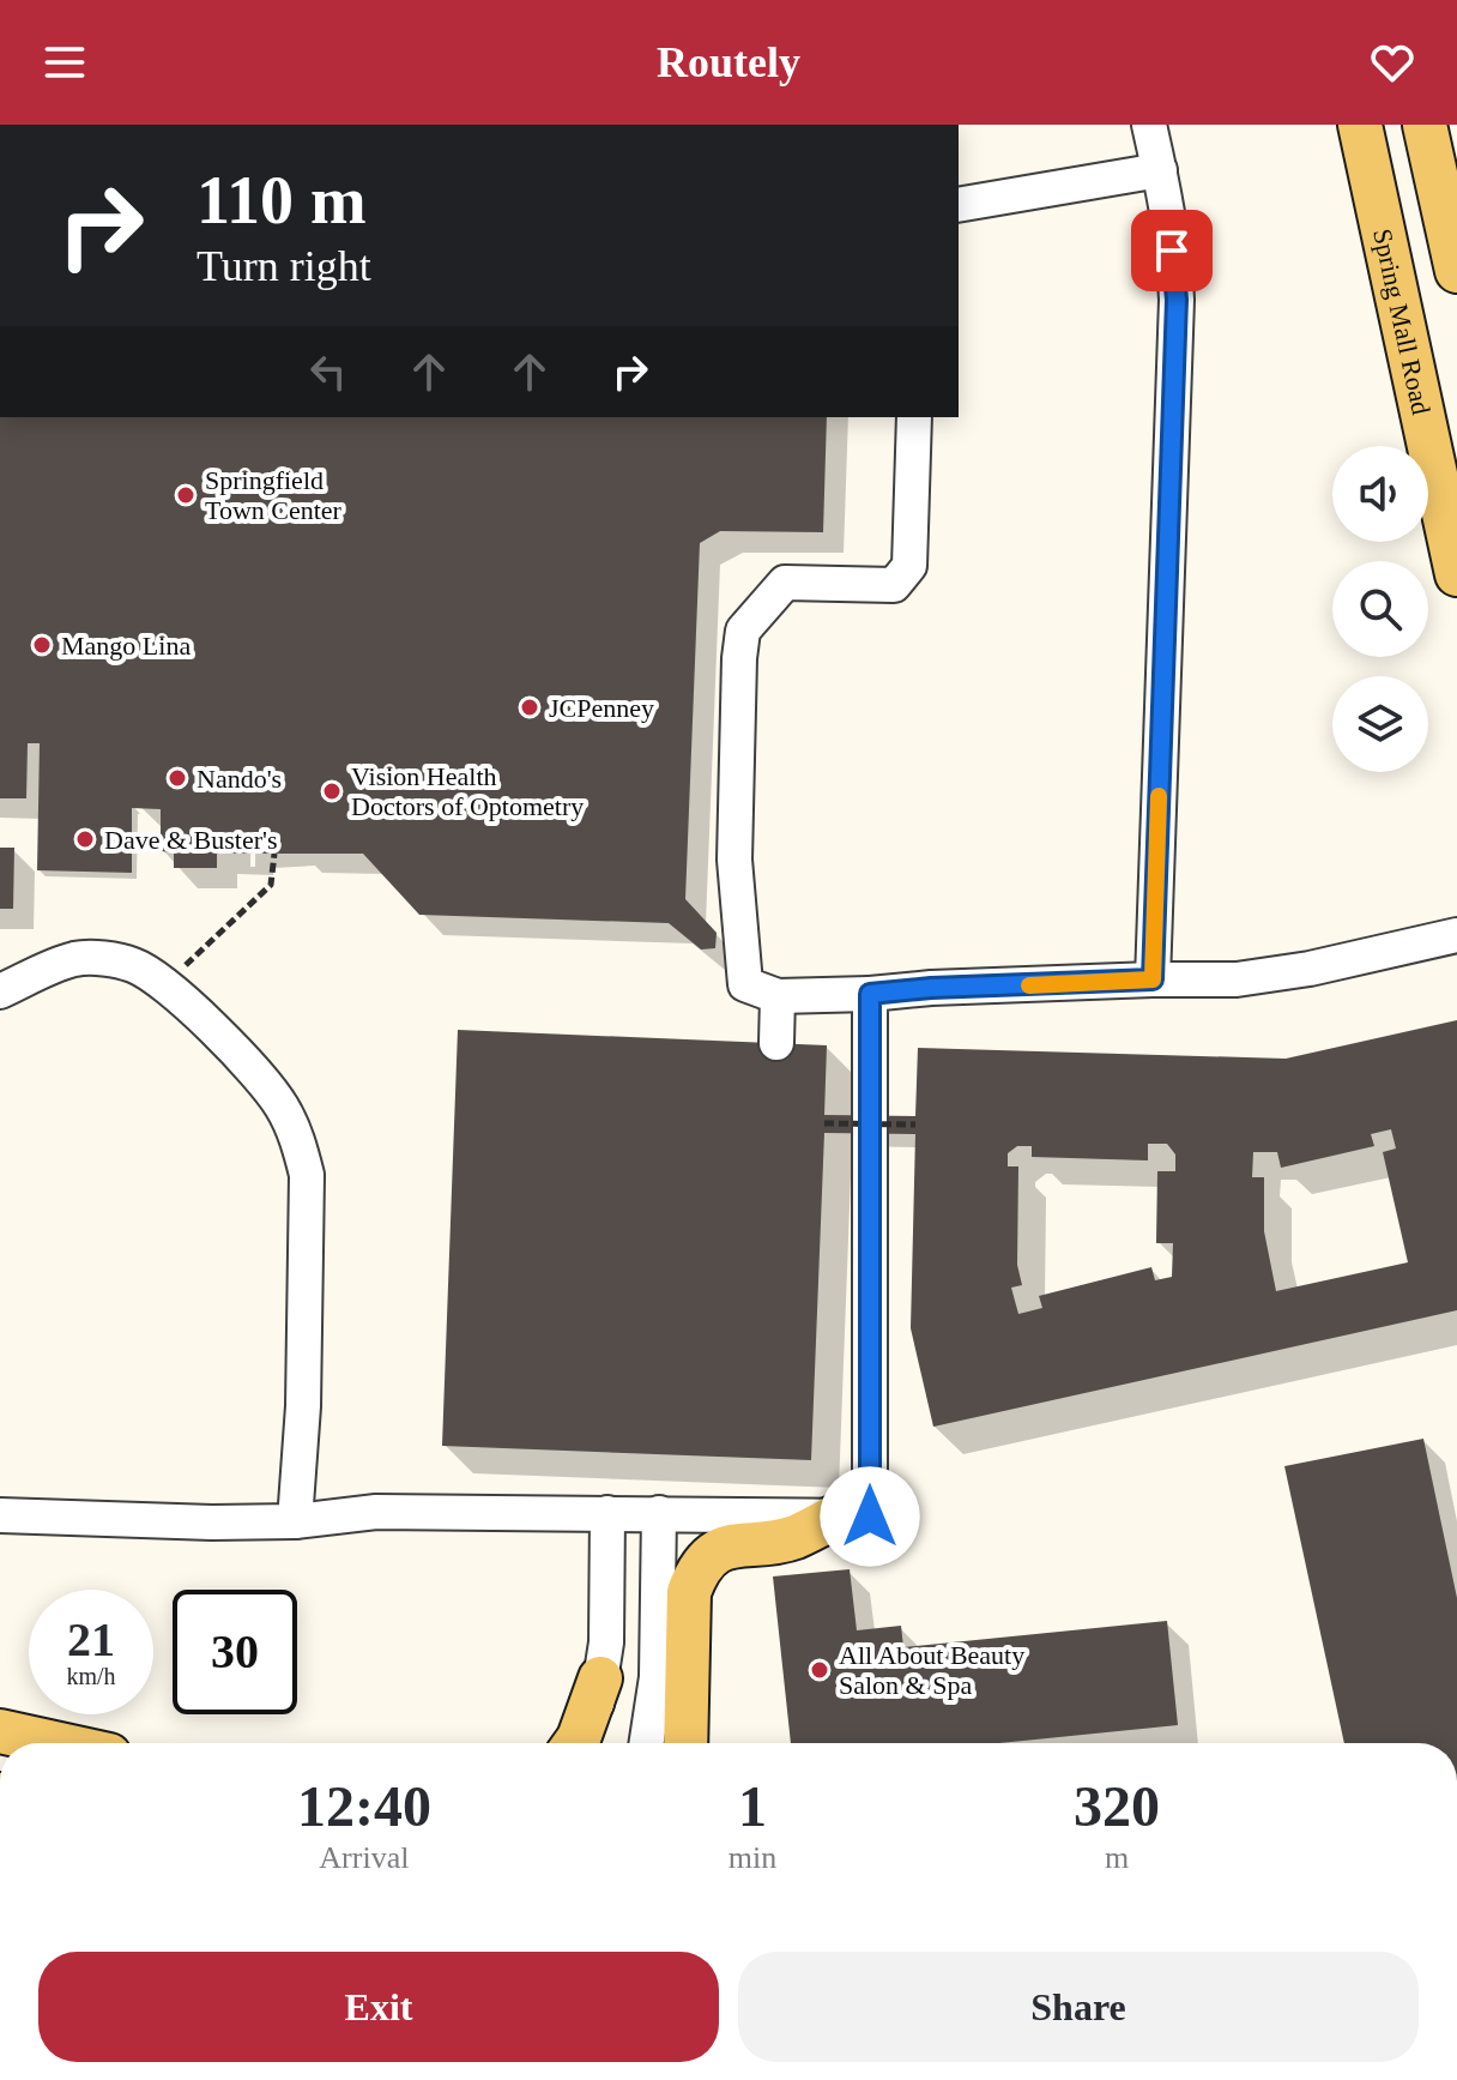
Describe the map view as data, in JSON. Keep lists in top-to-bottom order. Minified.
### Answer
{"streets":{"main road":["Spring Mall Road"]},"places":["Springfield Town Center","Mango Lina","JCPenney","Nando's","Vision Health Doctors of Optometry","Dave & Buster's","All About Beauty Salon & Spa"],"page":{"header":"Routely","turn":["110 m","Turn right"],"speed":"21 km/h","limit":"30","eta":["12:40","Arrival","1","min","320","m"],"buttons":["Exit","Share"]}}
